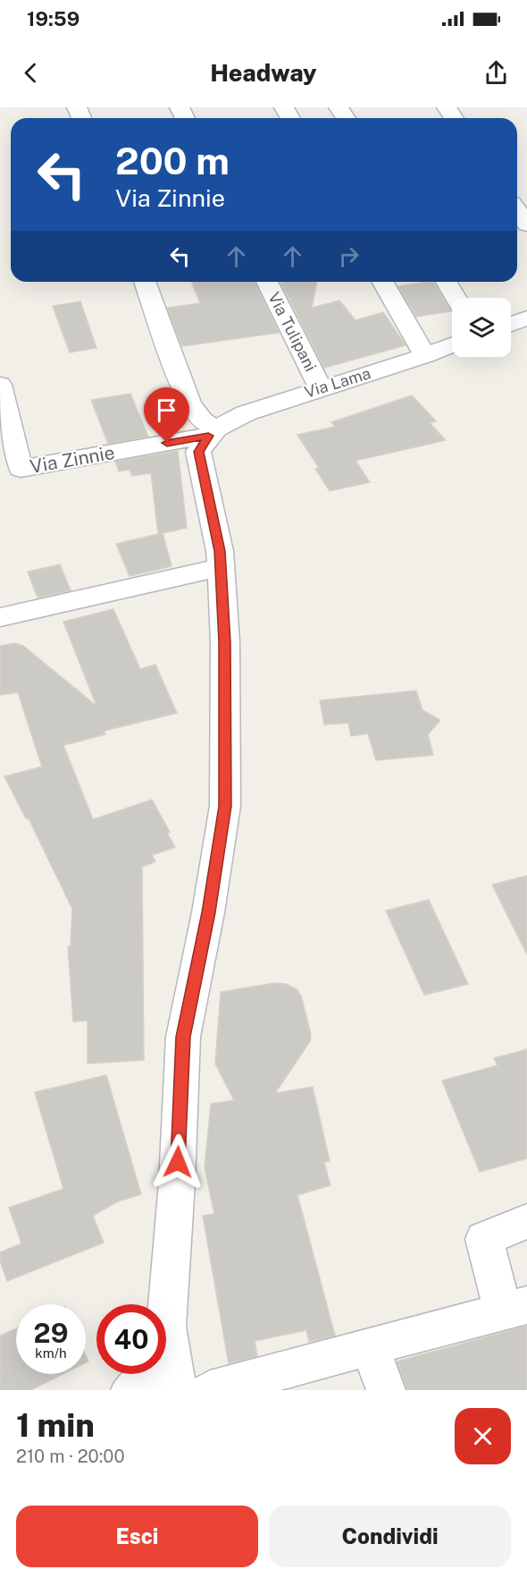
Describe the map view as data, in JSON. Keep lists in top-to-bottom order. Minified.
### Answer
{"streets":{"street":["Via Tulipani","Via Lama","Via Zinnie"]},"crossings":[["Via Tulipani","Via Lama"],["Via Lama","Via Zinnie"]],"page":{"status":"19:59","header":"Headway","turn":["200 m","Via Zinnie"],"speed":"29 km/h","limit":"40","heading":["1 min","210 m · 20:00"],"buttons":["Esci","Condividi"]}}
